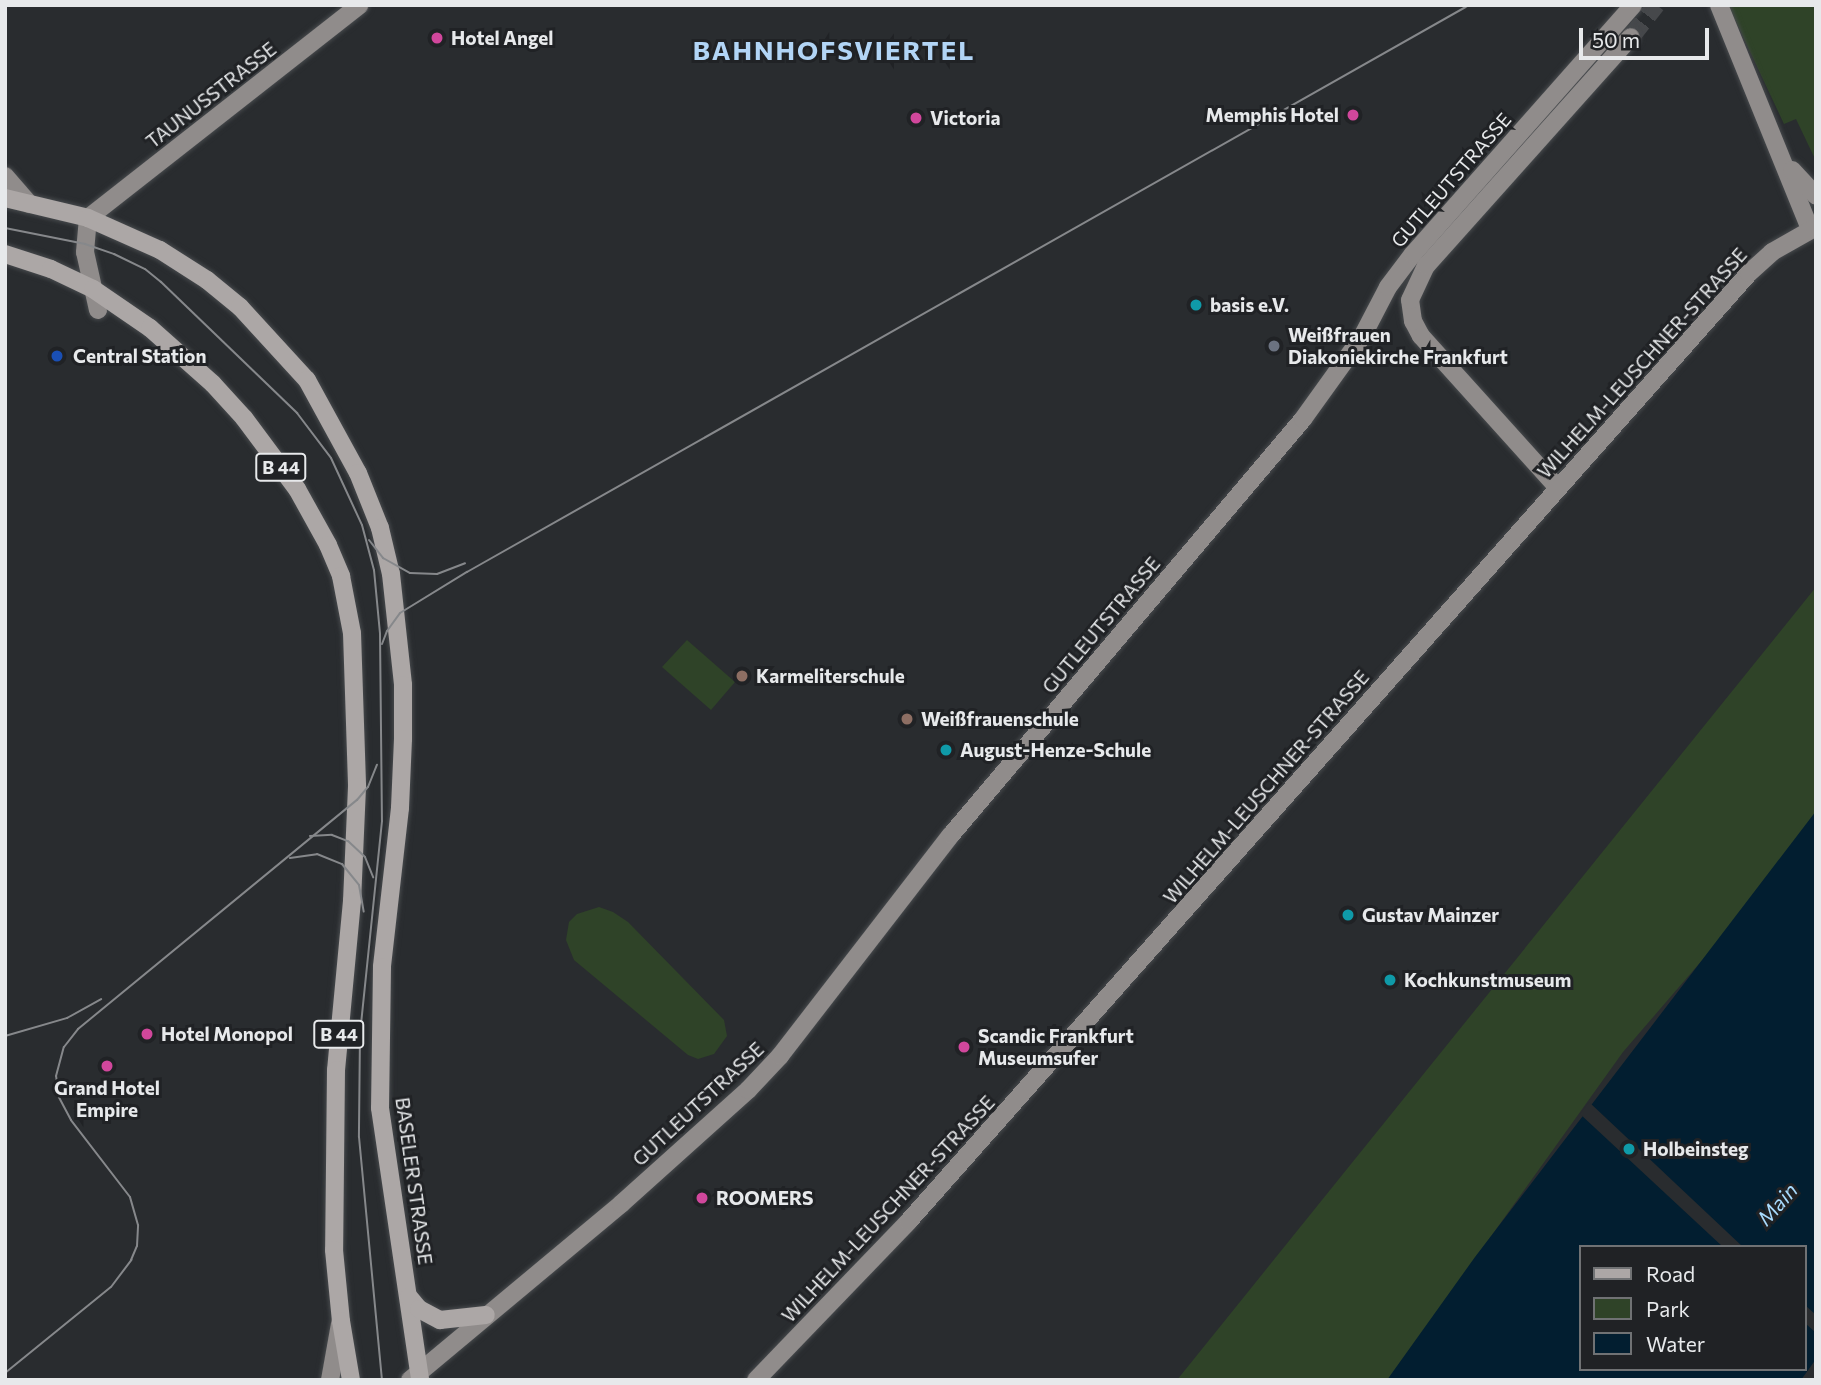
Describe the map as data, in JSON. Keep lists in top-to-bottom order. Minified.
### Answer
{"streets":{"main road":["TAUNUSSTRASSE","GUTLEUTSTRASSE","WILHELM-LEUSCHNER-STRASSE","B 44","BASELER STRASSE"]},"crossings":[["TAUNUSSTRASSE","B 44"],["TAUNUSSTRASSE","BASELER STRASSE"],["GUTLEUTSTRASSE","BASELER STRASSE"],["B 44","BASELER STRASSE"]],"districts":["BAHNHOFSVIERTEL"],"water":["Main"],"places":["Hotel Angel","Memphis Hotel","Victoria","basis e.V.","Weißfrauen Diakoniekirche Frankfurt","Central Station","Karmeliterschule","Weißfrauenschule","August-Henze-Schule","Gustav Mainzer","Kochkunstmuseum","Hotel Monopol","Scandic Frankfurt Museumsufer","Grand Hotel Empire","Holbeinsteg","ROOMERS"],"legend":["Road","Park","Water"],"scale_bar":"50 m"}
